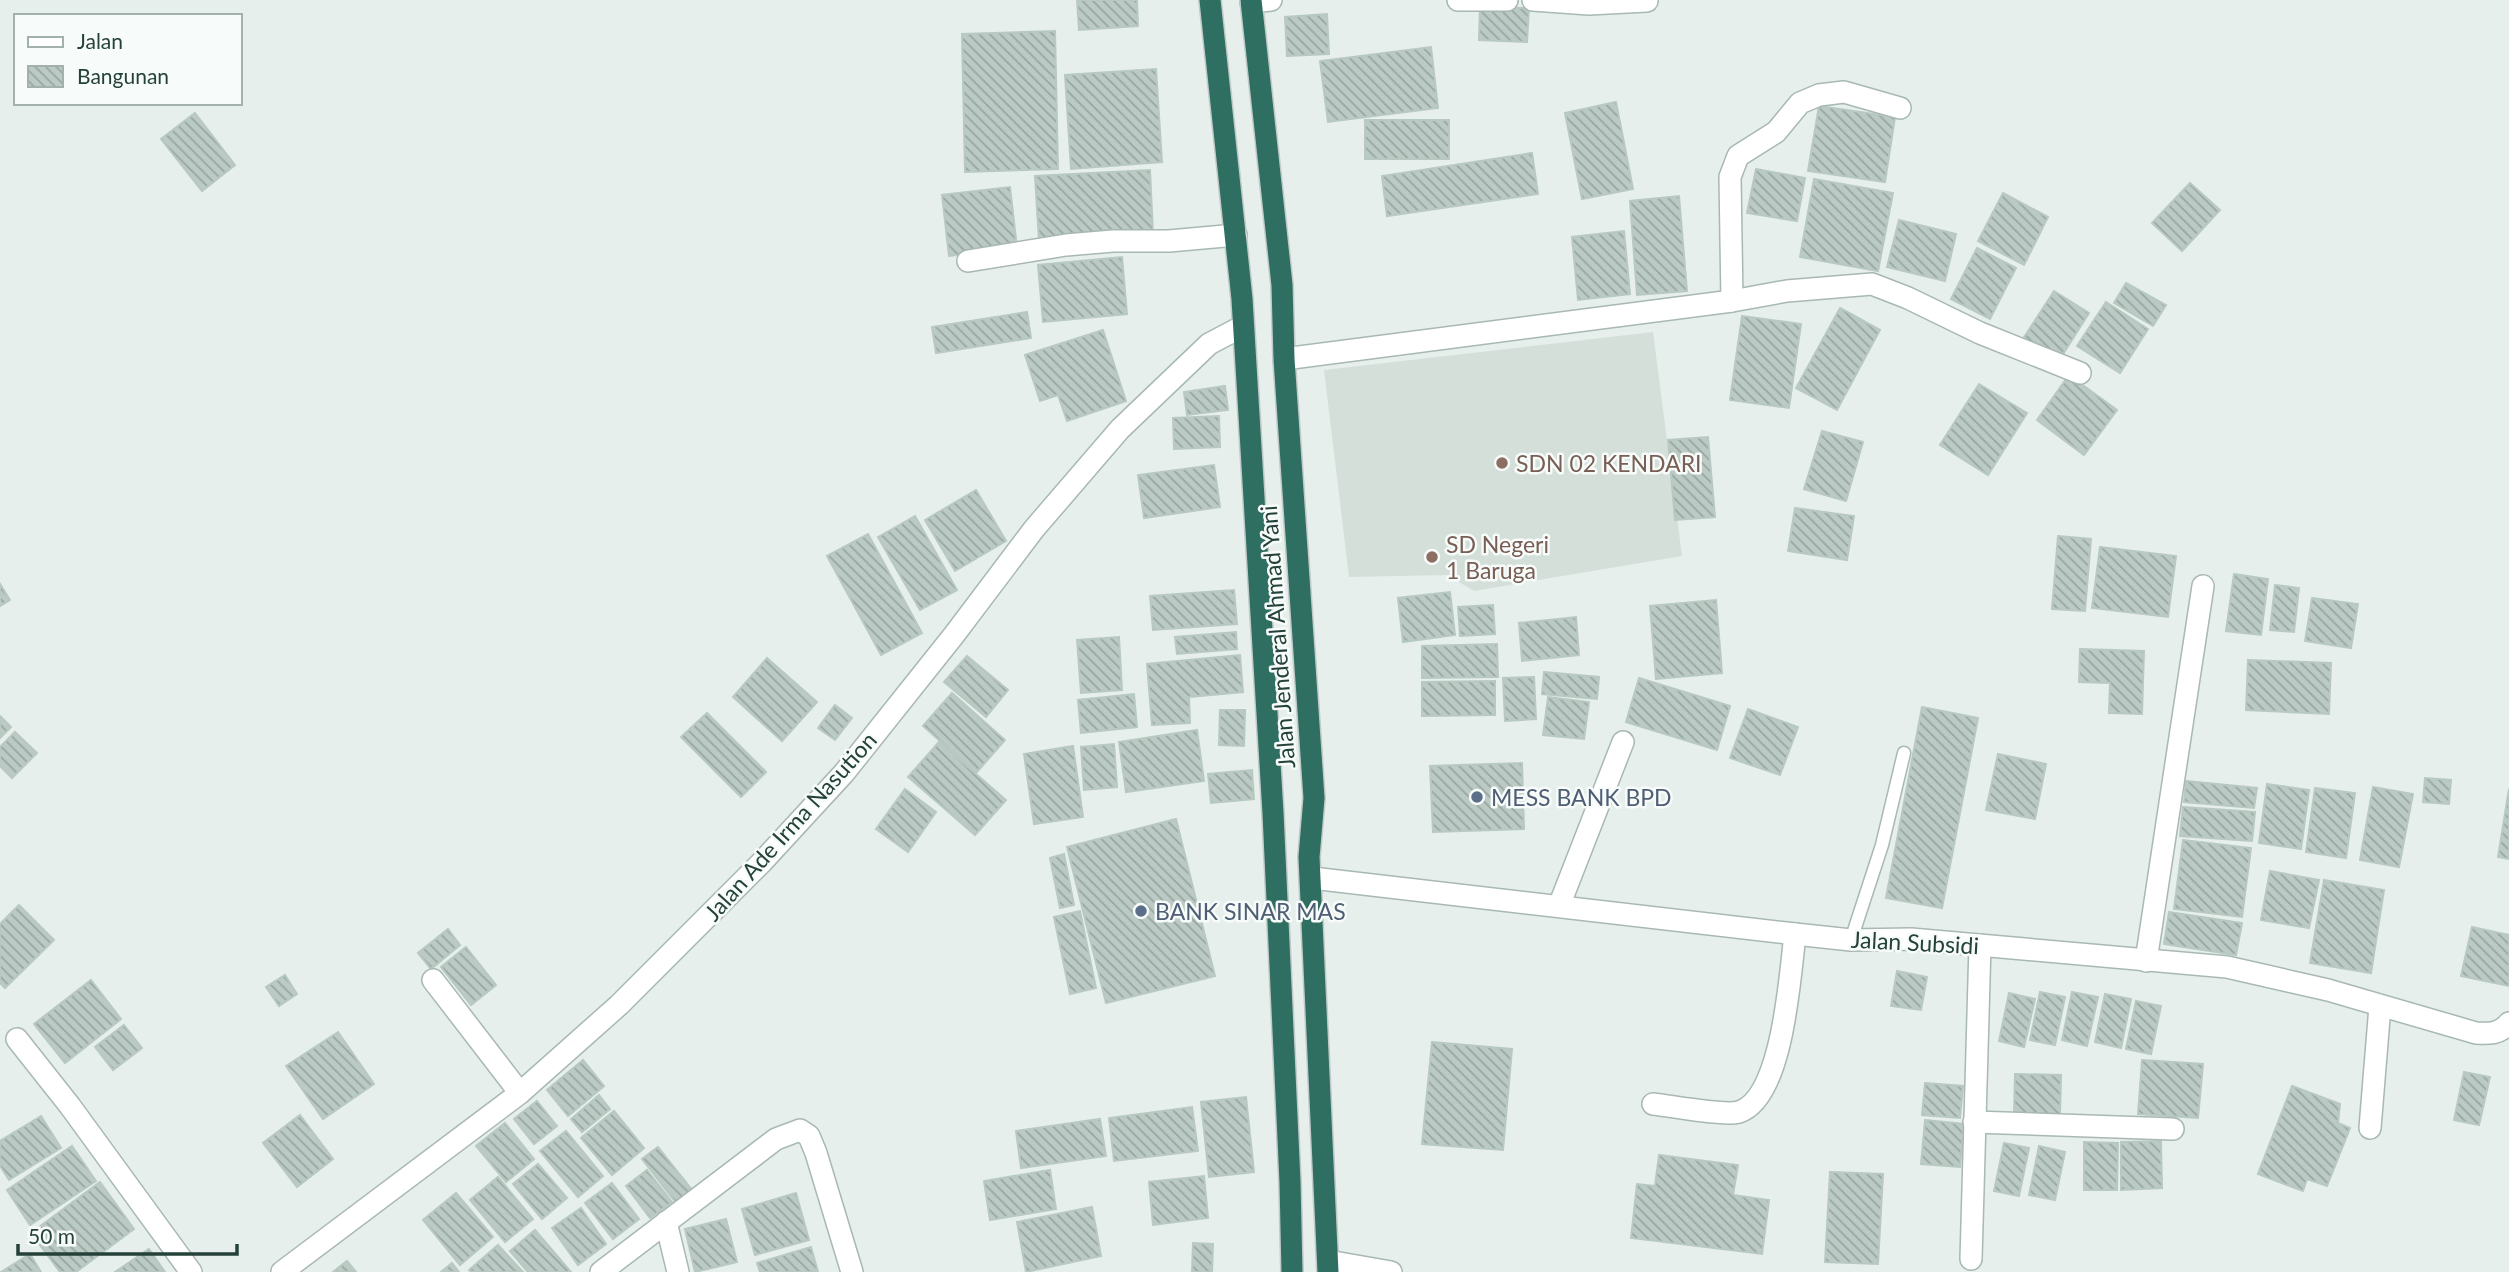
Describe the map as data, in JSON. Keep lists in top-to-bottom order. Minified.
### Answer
{"streets":{"highway":["Jalan Jenderal Ahmad Yani"],"street":["Jalan Ade Irma Nasution","Jalan Subsidi"]},"crossings":[["Jalan Jenderal Ahmad Yani","Jalan Ade Irma Nasution"],["Jalan Jenderal Ahmad Yani","Jalan Subsidi"]],"places":["SDN 02 KENDARI","SD Negeri 1 Baruga","MESS BANK BPD","BANK SINAR MAS"],"legend":["Jalan","Bangunan"],"scale_bar":"50 m"}
